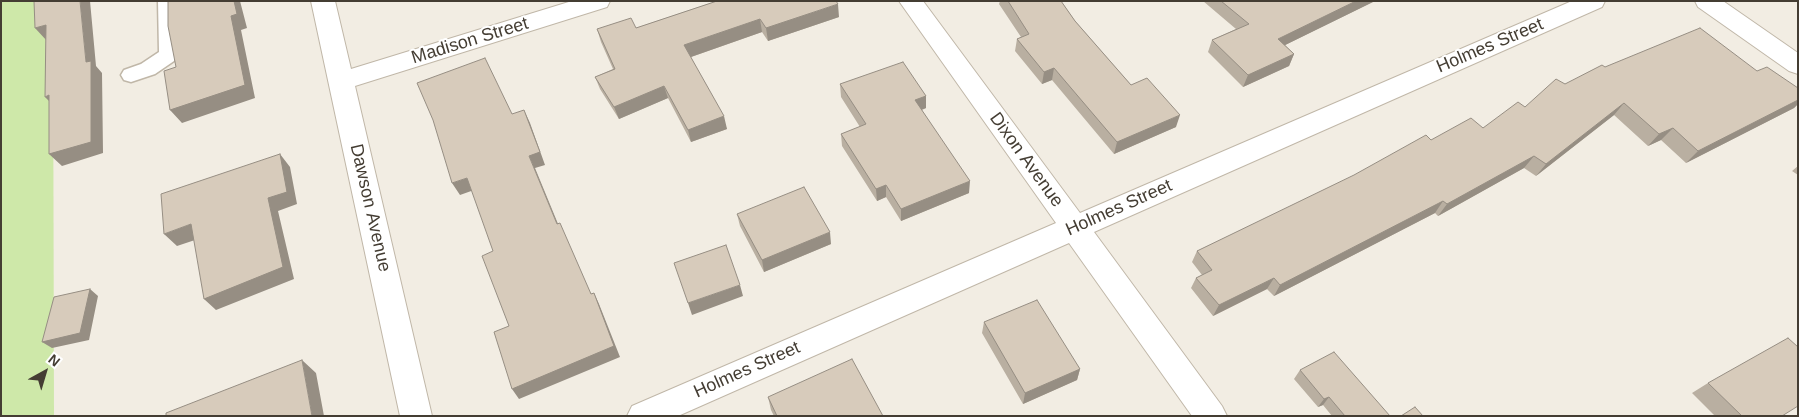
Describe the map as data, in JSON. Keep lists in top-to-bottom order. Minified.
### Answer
{"streets":{"street":["Madison Street","Holmes Street","Dixon Avenue","Dawson Avenue"]},"crossings":[["Madison Street","Dawson Avenue"],["Holmes Street","Dixon Avenue"]],"north":"top right"}
